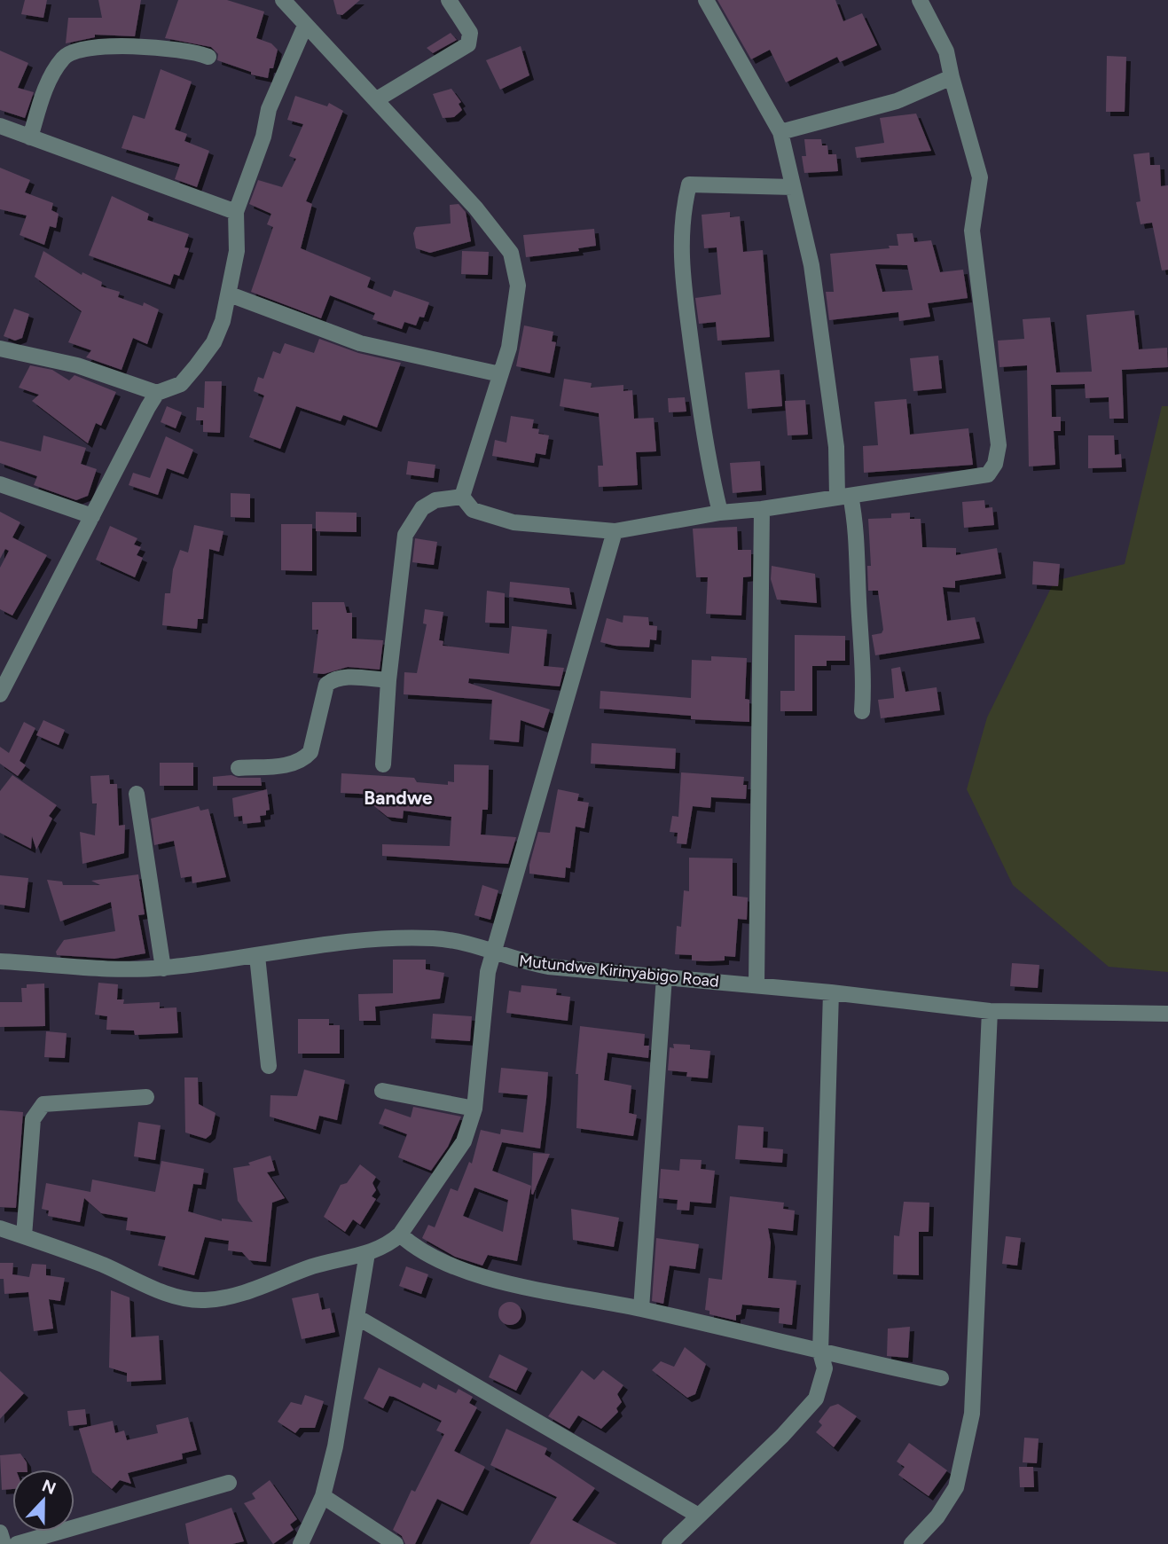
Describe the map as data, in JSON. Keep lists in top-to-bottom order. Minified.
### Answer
{"streets":{"street":["Mutundwe Kirinyabigo Road"]},"districts":["Bandwe"],"north":"top"}
